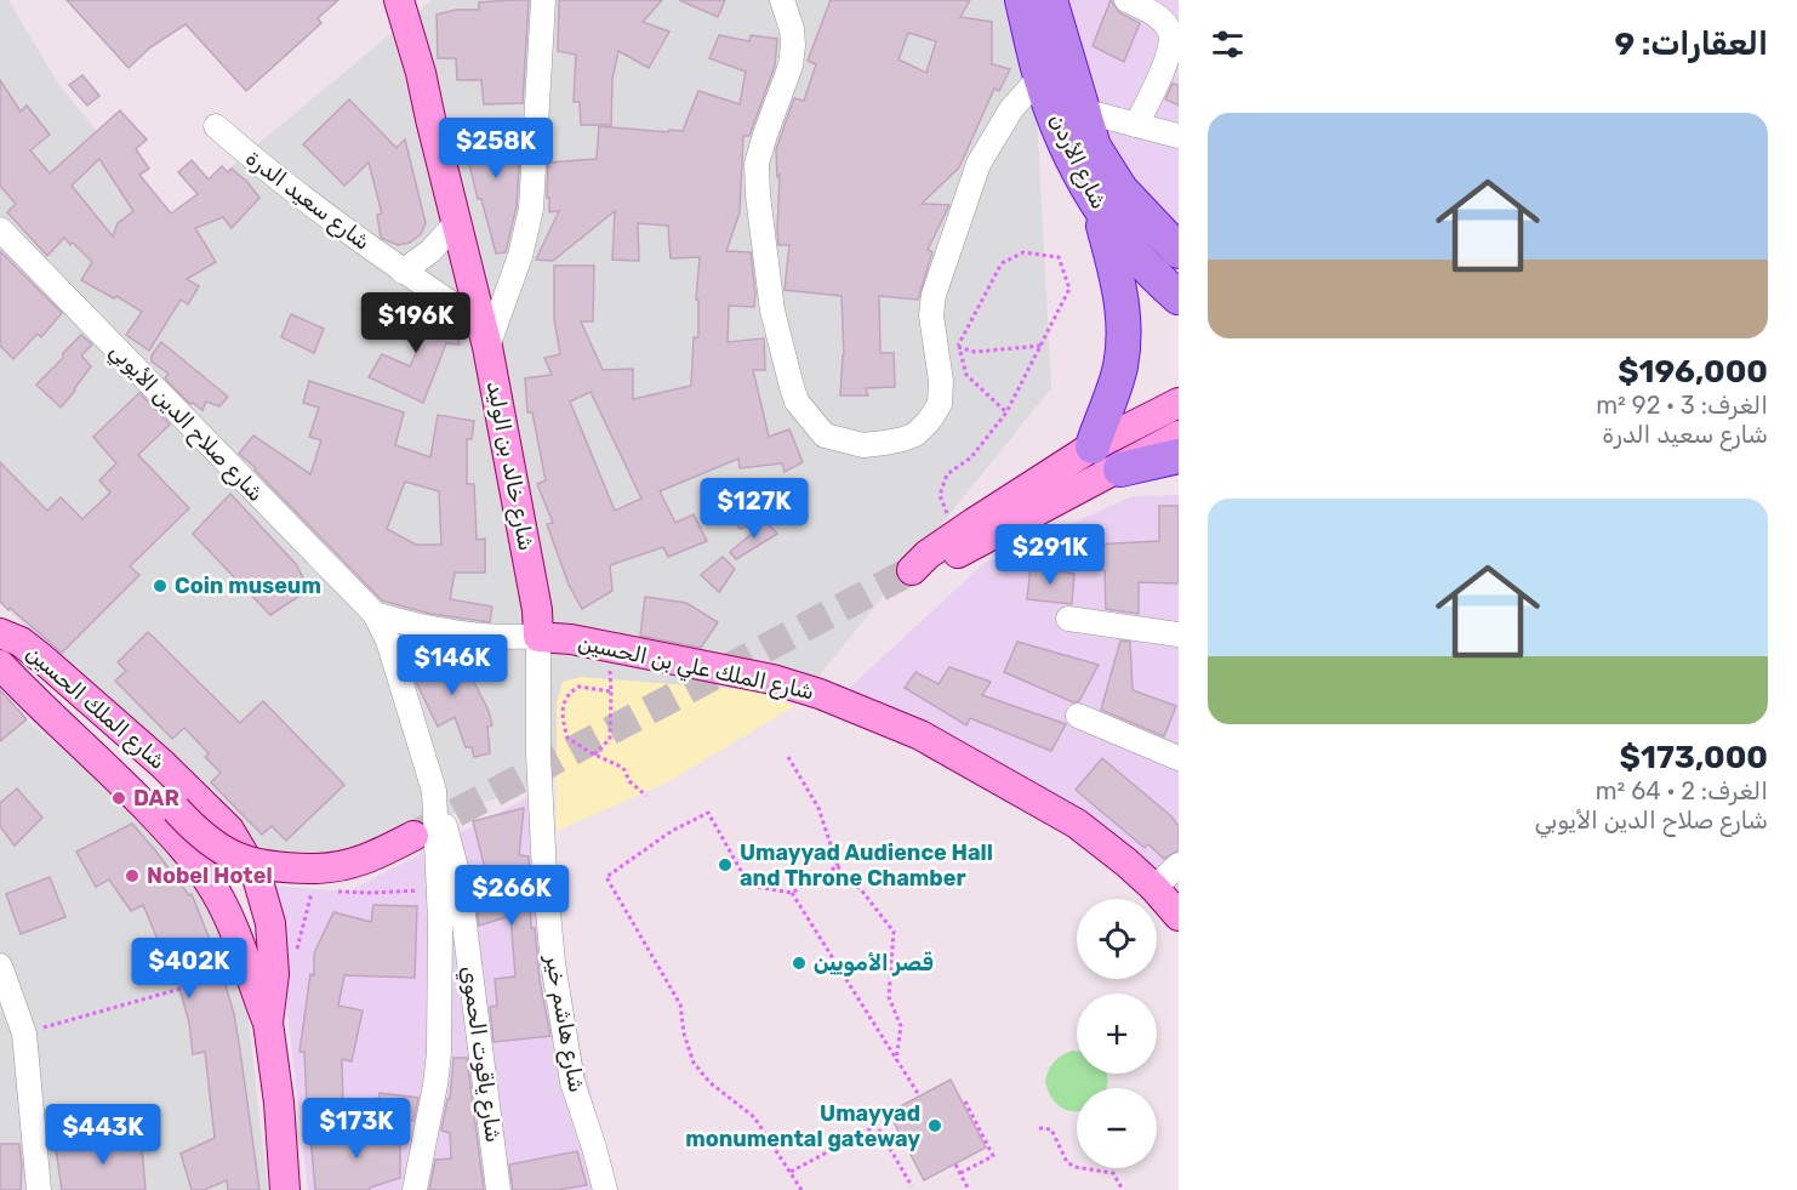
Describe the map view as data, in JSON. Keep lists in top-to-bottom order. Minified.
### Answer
{"streets":{"highway":["شارع الأردن"],"main road":["شارع خالد بن الوليد","شارع الملك علي بن الحسين","شارع الملك الحسين"],"street":["شارع سعيد الدرة","شارع صلاح الدين الأيوبي","شارع هاشم خير","شارع ياقوت الحموي"]},"crossings":[["شارع سعيد الدرة","شارع خالد بن الوليد"],["شارع صلاح الدين الأيوبي","شارع خالد بن الوليد"],["شارع صلاح الدين الأيوبي","شارع الملك علي بن الحسين"],["شارع صلاح الدين الأيوبي","شارع هاشم خير"],["شارع صلاح الدين الأيوبي","شارع ياقوت الحموي"],["شارع خالد بن الوليد","شارع الملك علي بن الحسين"],["شارع خالد بن الوليد","شارع هاشم خير"],["شارع الملك علي بن الحسين","شارع هاشم خير"]],"places":["Coin museum","DAR","Umayyad Audience Hall and Throne Chamber","Nobel Hotel","قصر الأمويين","Umayyad monumental gateway"],"page":{"heading":"العقارات: 9","list":[{"name":"$196,000","note":"الغرف: 3 · 92 m² · شارع سعيد الدرة"},{"name":"$173,000","note":"الغرف: 2 · 64 m² · شارع صلاح الدين الأيوبي"}],"price":["$258K","$196K","$127K","$291K","$146K","$266K","$402K","$173K","$443K"],"map_buttons":["+","−"]}}
